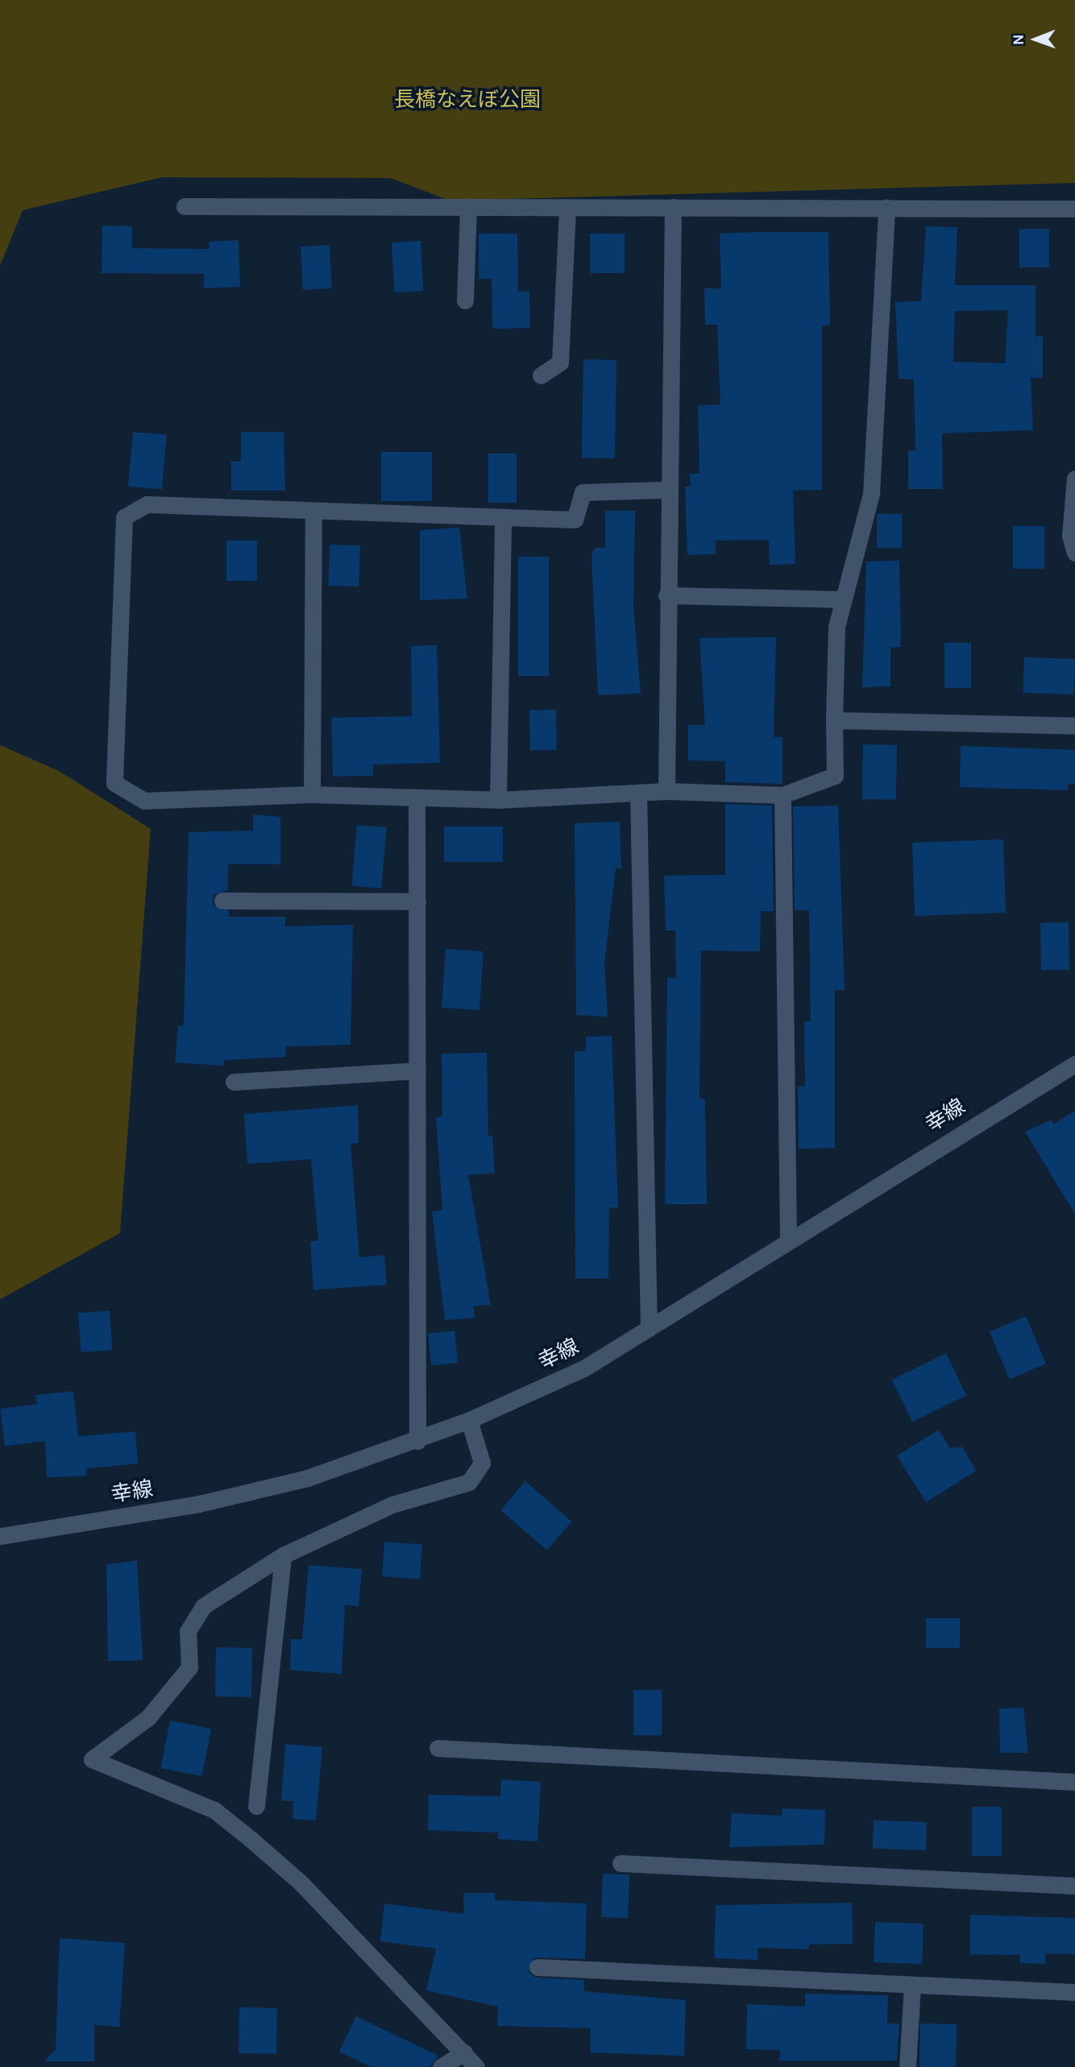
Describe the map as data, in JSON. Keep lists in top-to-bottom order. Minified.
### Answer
{"streets":{"street":["幸線"]},"parks":["長橋なえぼ公園"],"north":"left"}
